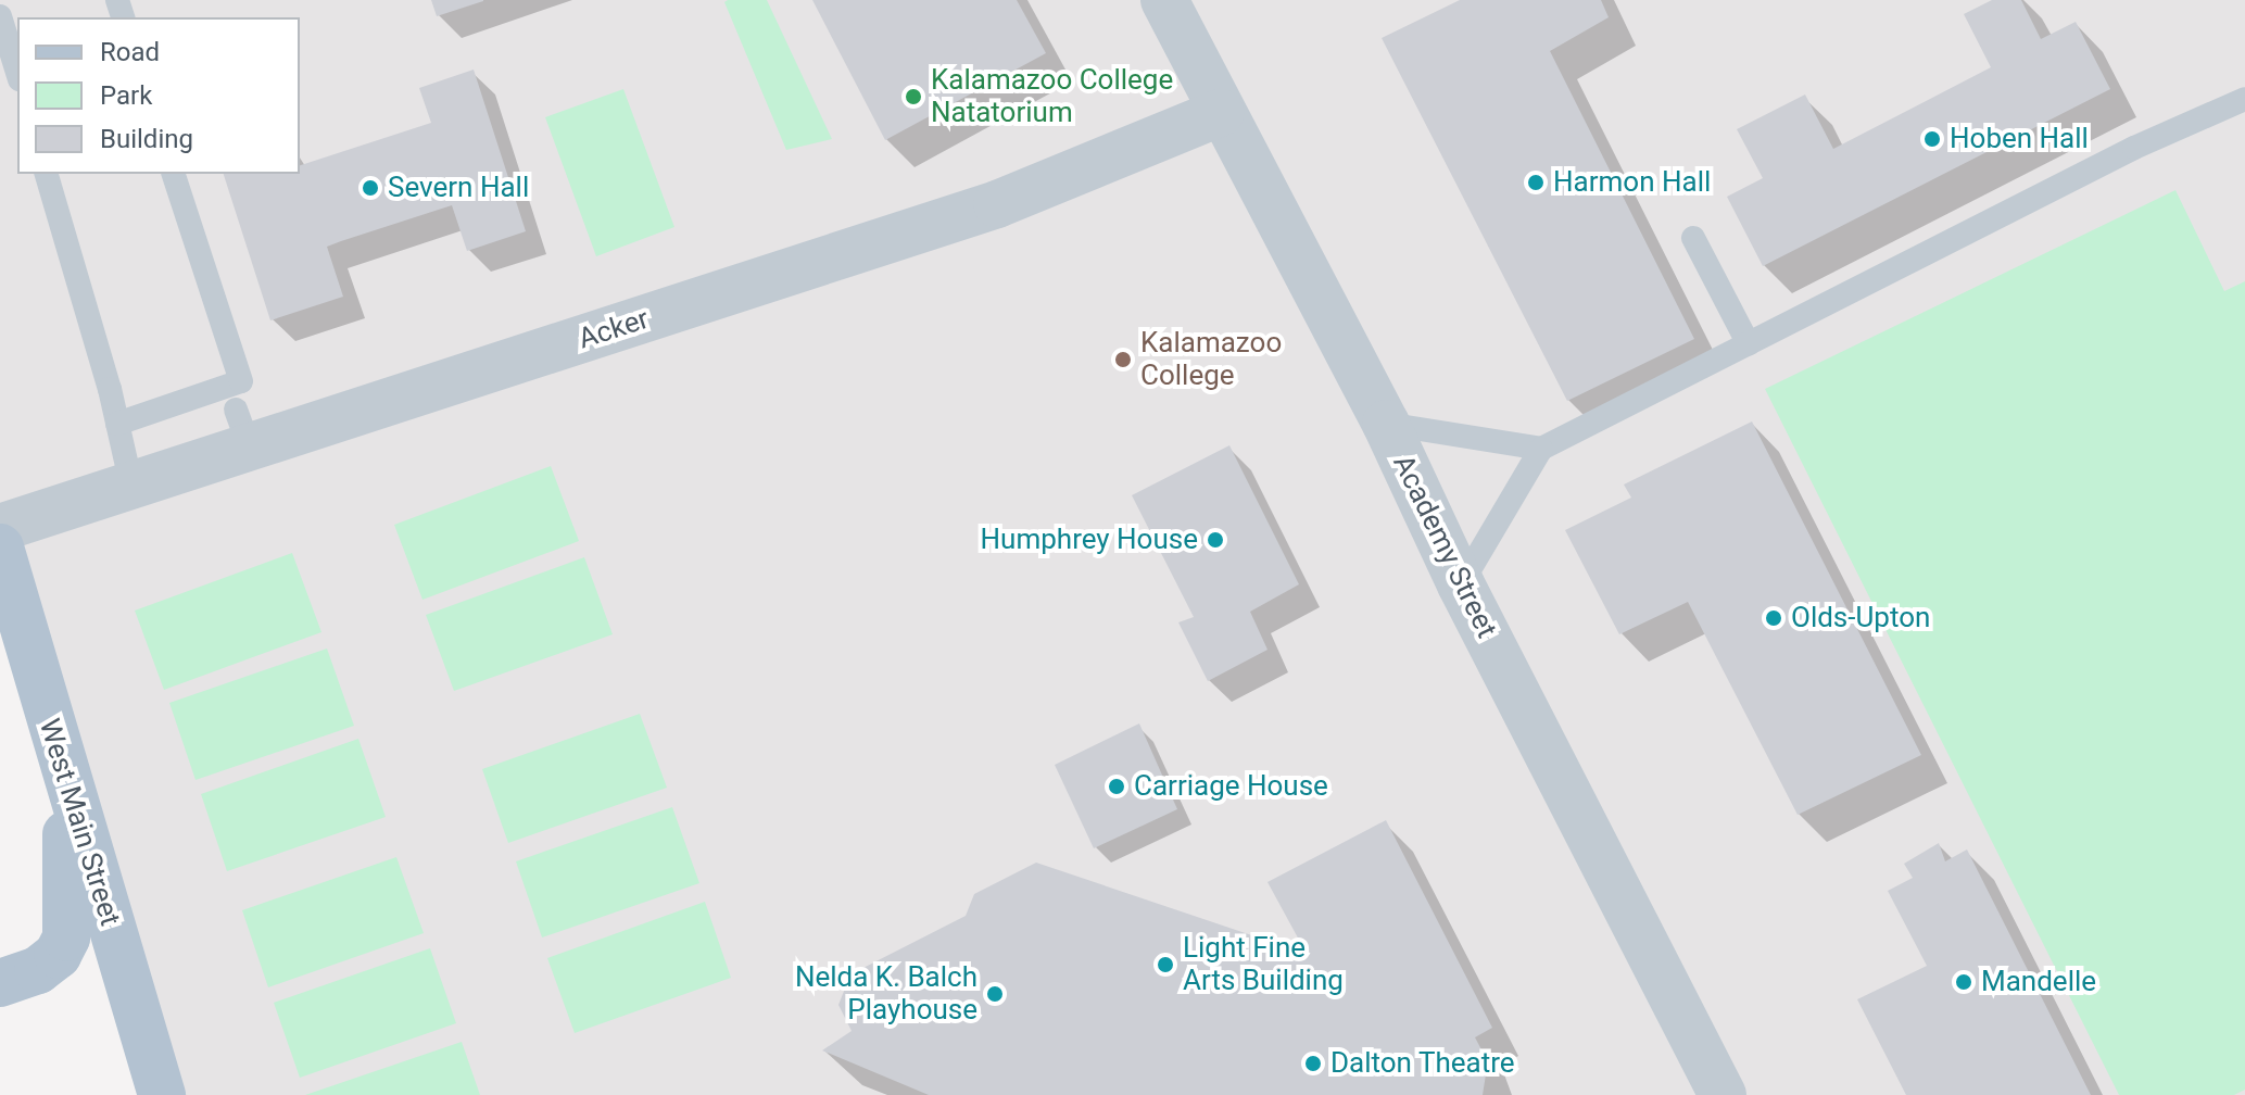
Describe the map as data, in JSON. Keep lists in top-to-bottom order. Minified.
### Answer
{"streets":{"main road":["West Main Street"],"street":["Acker","Academy Street"]},"crossings":[["Acker","Academy Street"]],"places":["Kalamazoo College Natatorium","Hoben Hall","Harmon Hall","Severn Hall","Kalamazoo College","Humphrey House","Olds-Upton","Carriage House","Light Fine Arts Building","Mandelle","Nelda K. Balch Playhouse","Dalton Theatre"],"legend":["Road","Park","Building"]}
